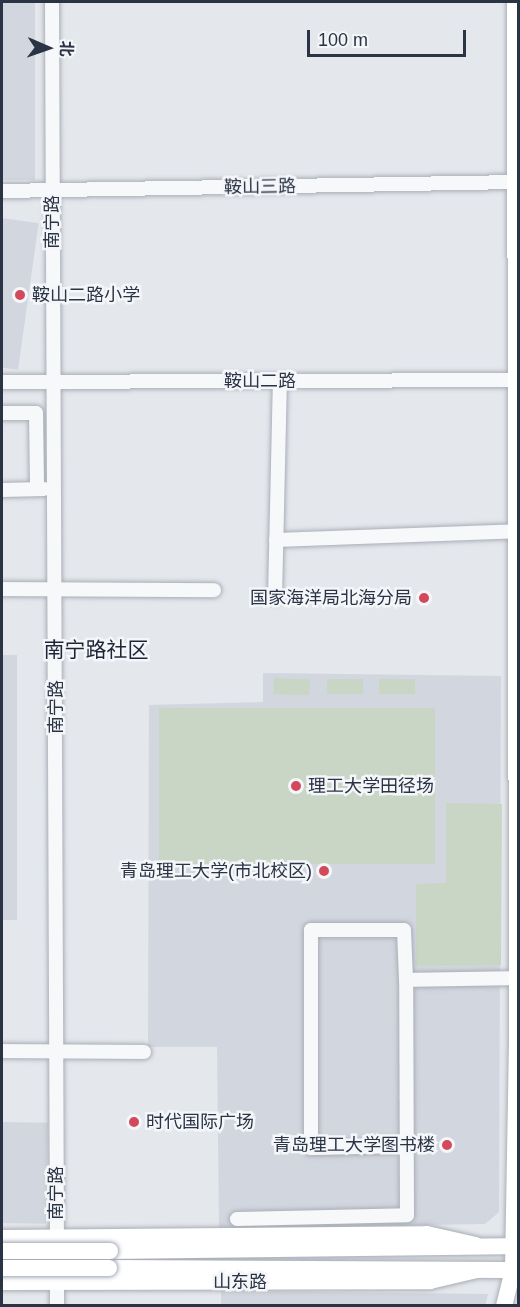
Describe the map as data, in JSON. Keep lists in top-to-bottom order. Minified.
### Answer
{"streets":{"main road":["山东路"],"street":["鞍山三路","南宁路","鞍山二路"]},"crossings":[["鞍山三路","南宁路"],["南宁路","鞍山二路"],["南宁路","山东路"]],"districts":["南宁路社区"],"places":["鞍山二路小学","国家海洋局北海分局","理工大学田径场","青岛理工大学(市北校区)","时代国际广场","青岛理工大学图书楼"],"scale_bar":"100 m","north":"right"}
